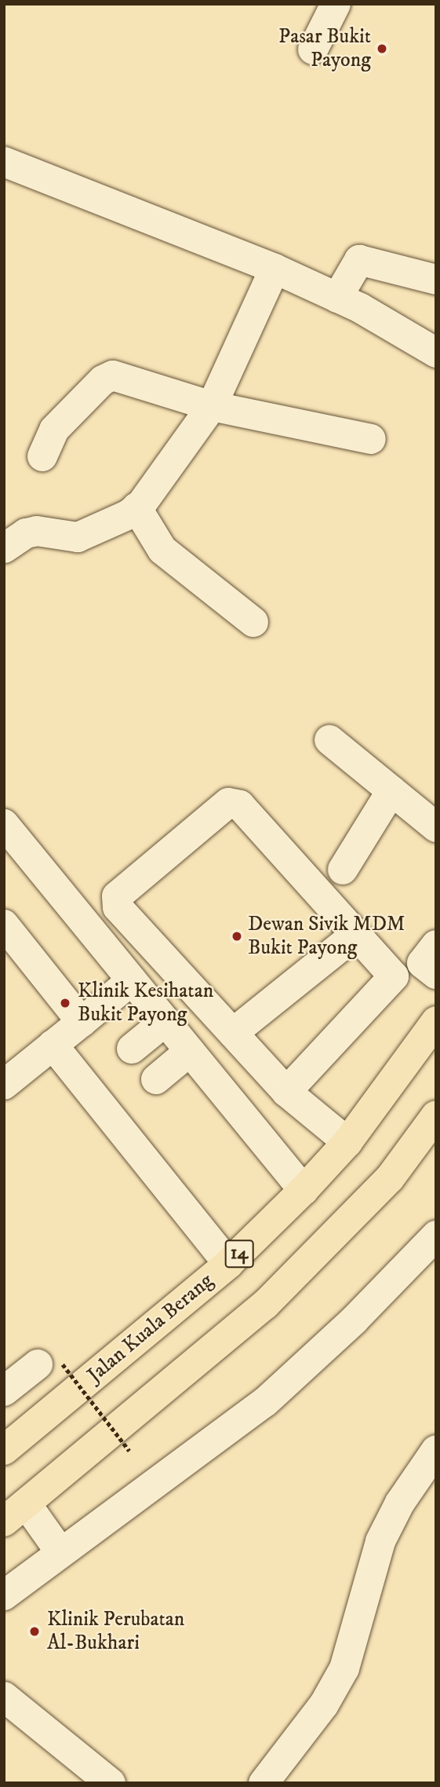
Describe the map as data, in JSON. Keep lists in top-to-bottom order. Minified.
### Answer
{"streets":{"highway":["14","Jalan Kuala Berang"]},"places":["Pasar Bukit Payong","Dewan Sivik MDM Bukit Payong","Klinik Kesihatan Bukit Payong","Klinik Perubatan Al-Bukhari"]}
